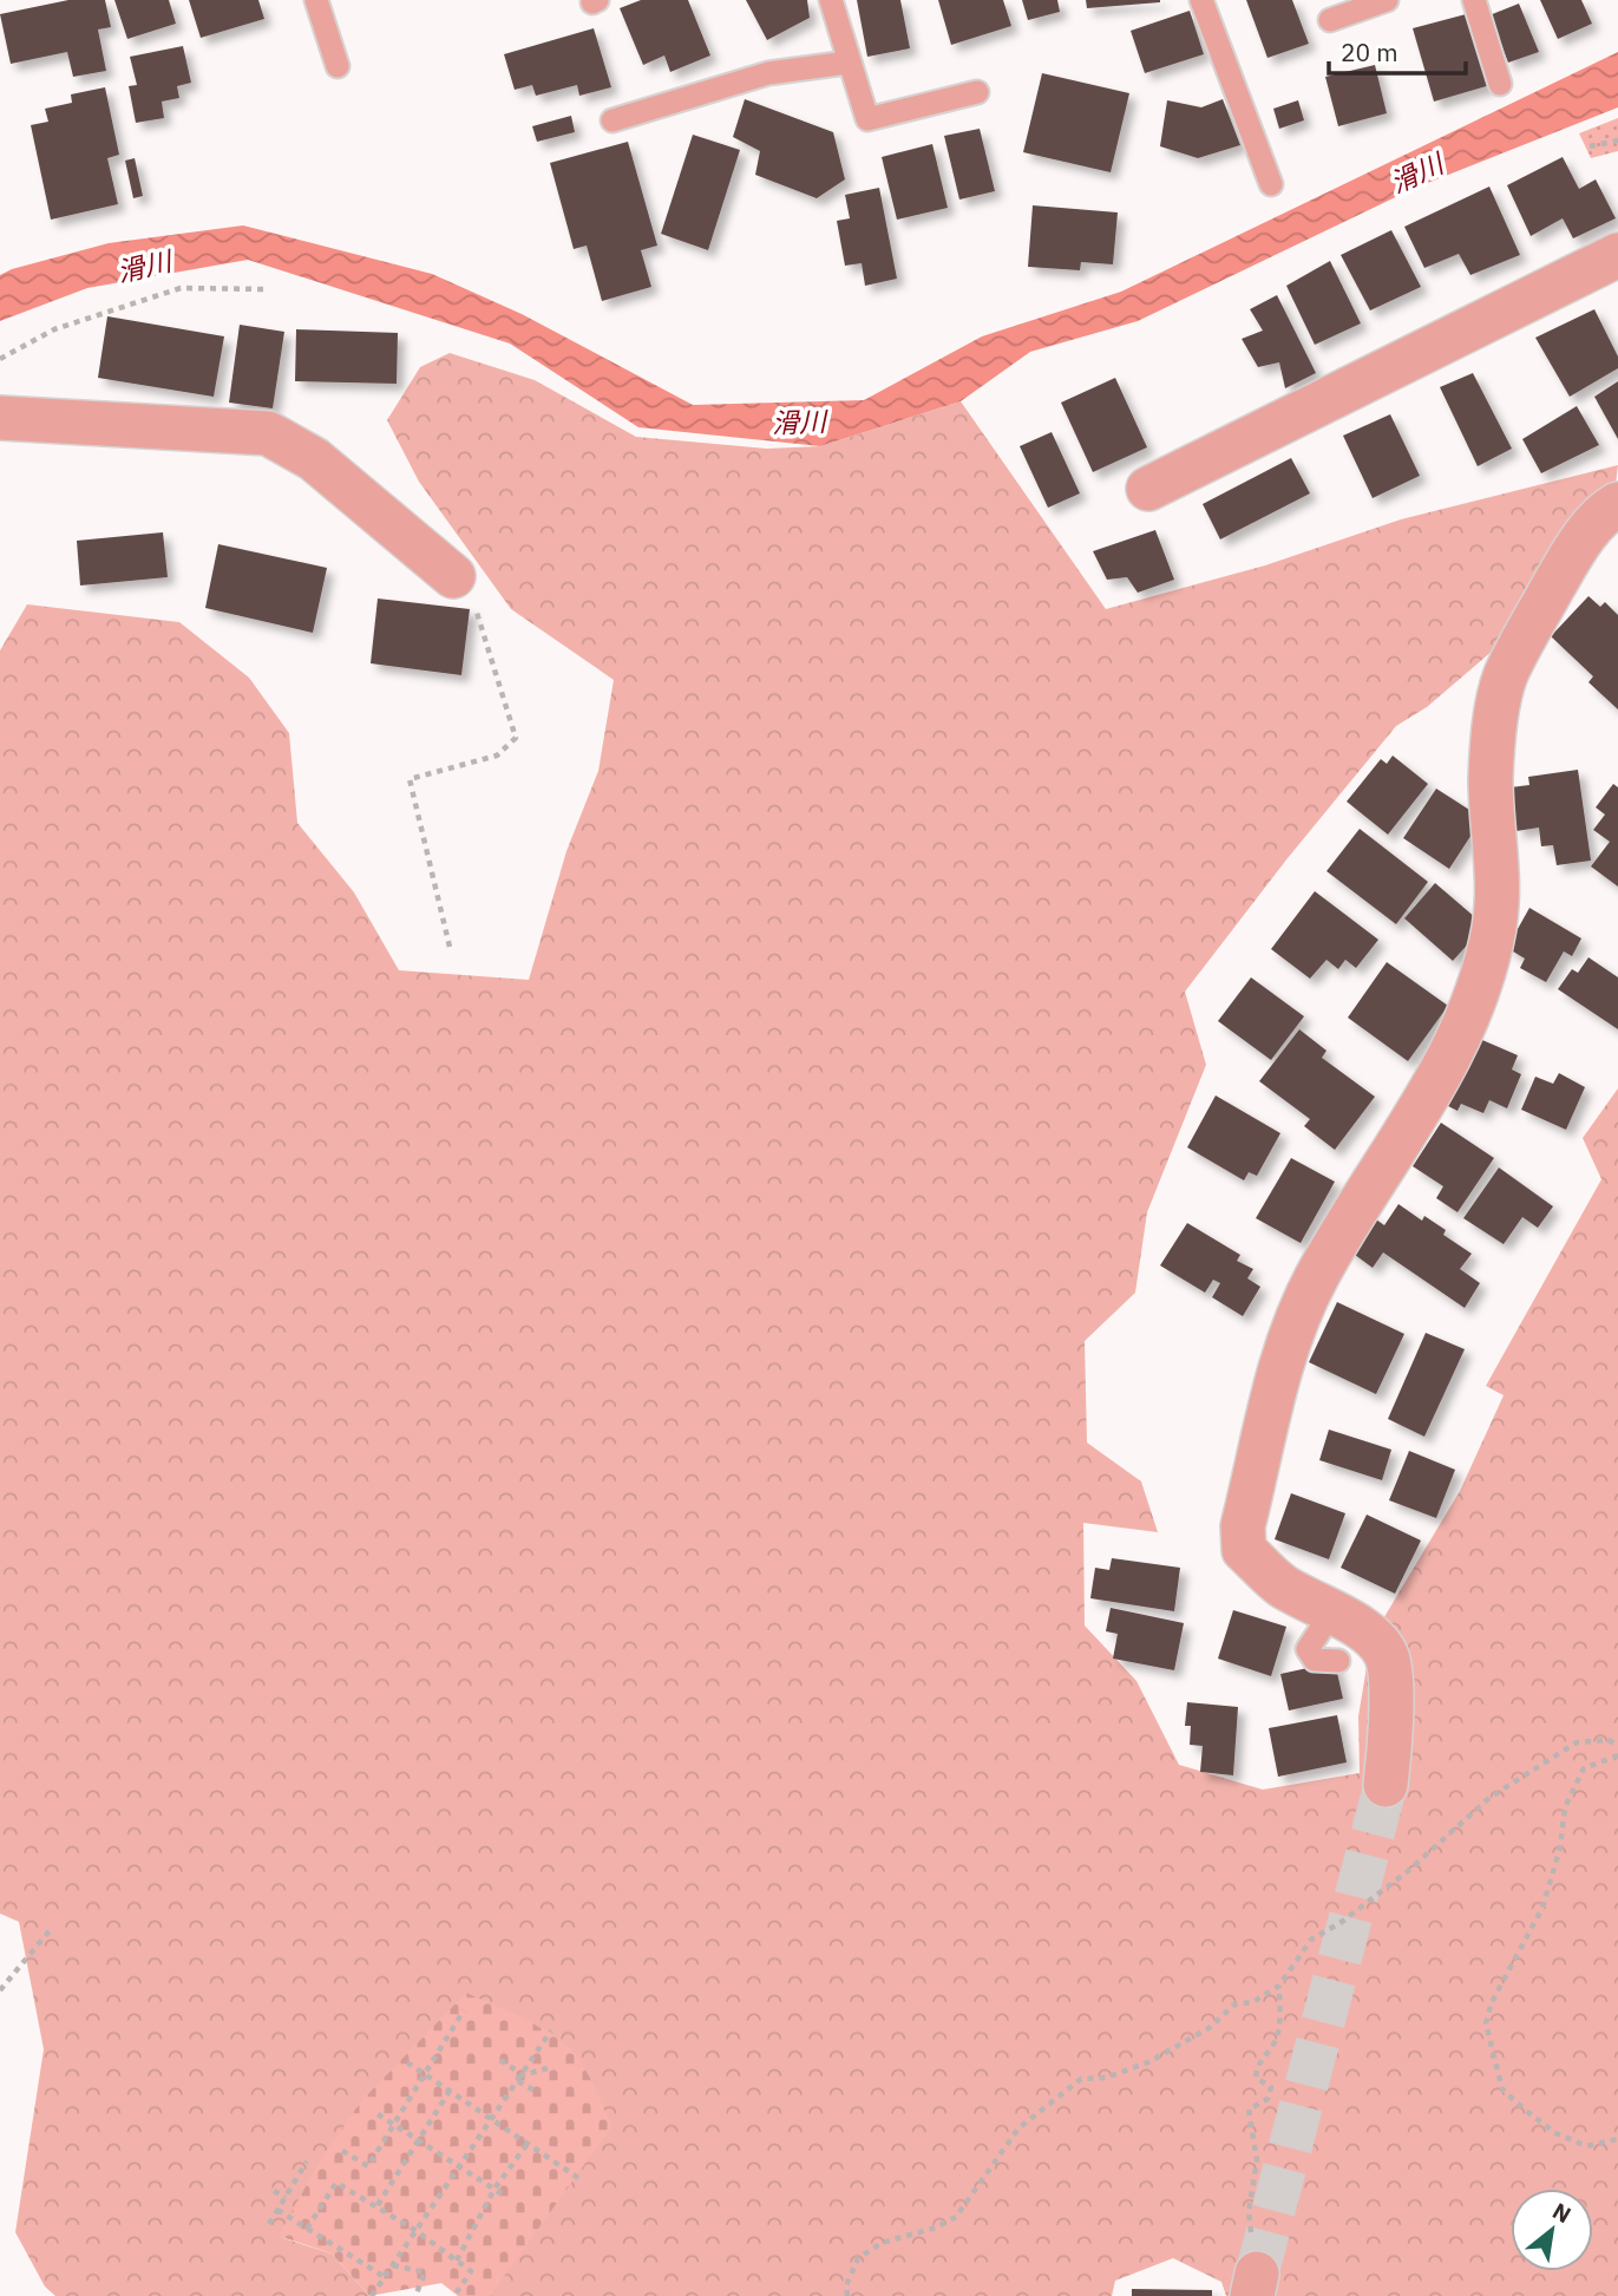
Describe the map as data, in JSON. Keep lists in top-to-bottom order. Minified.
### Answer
{"water":["滑川"],"scale_bar":"20 m","north":"top right"}
